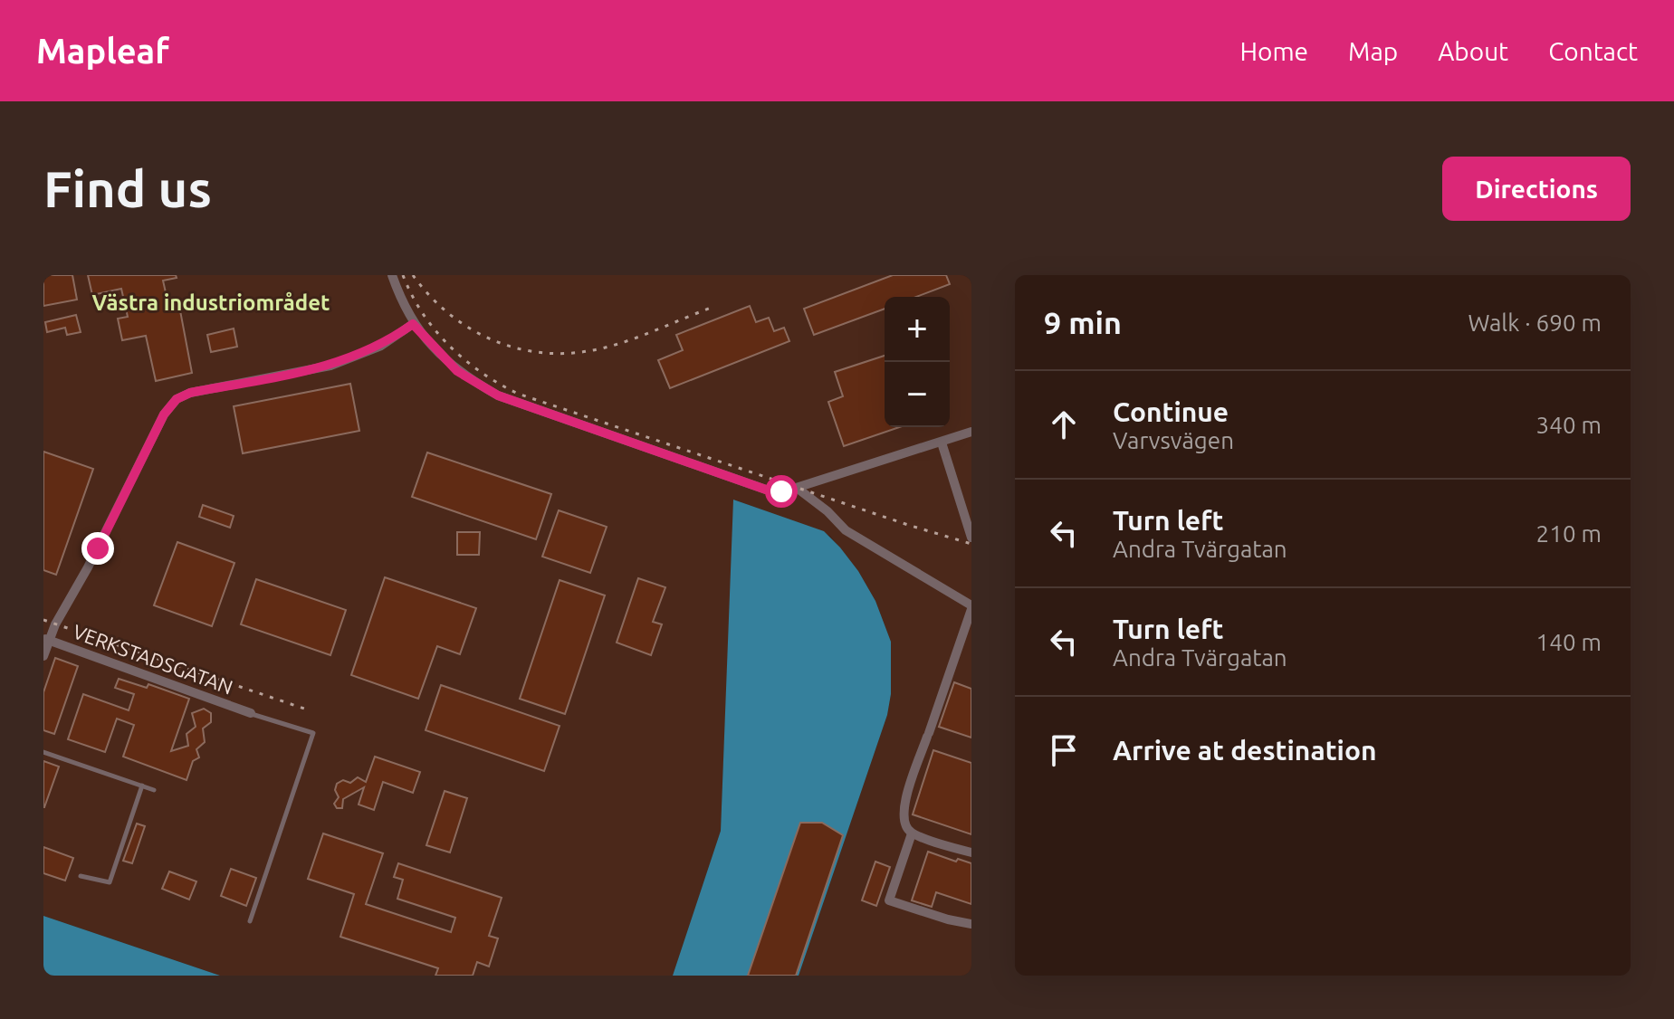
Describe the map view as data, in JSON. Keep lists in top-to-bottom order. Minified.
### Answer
{"streets":{"street":["VERKSTADSGATAN"]},"districts":["Västra industriområdet"],"page":{"header":"Mapleaf","nav":["Home","Map","About","Contact"],"buttons":"Directions","title":"Find us","heading":["9 min","Walk · 690 m"],"map_buttons":["+","−"],"list":[["Continue","Varvsvägen","340 m"],["Turn left","Andra Tvärgatan","210 m"],["Turn left","Andra Tvärgatan","140 m"],"Arrive at destination"]}}
